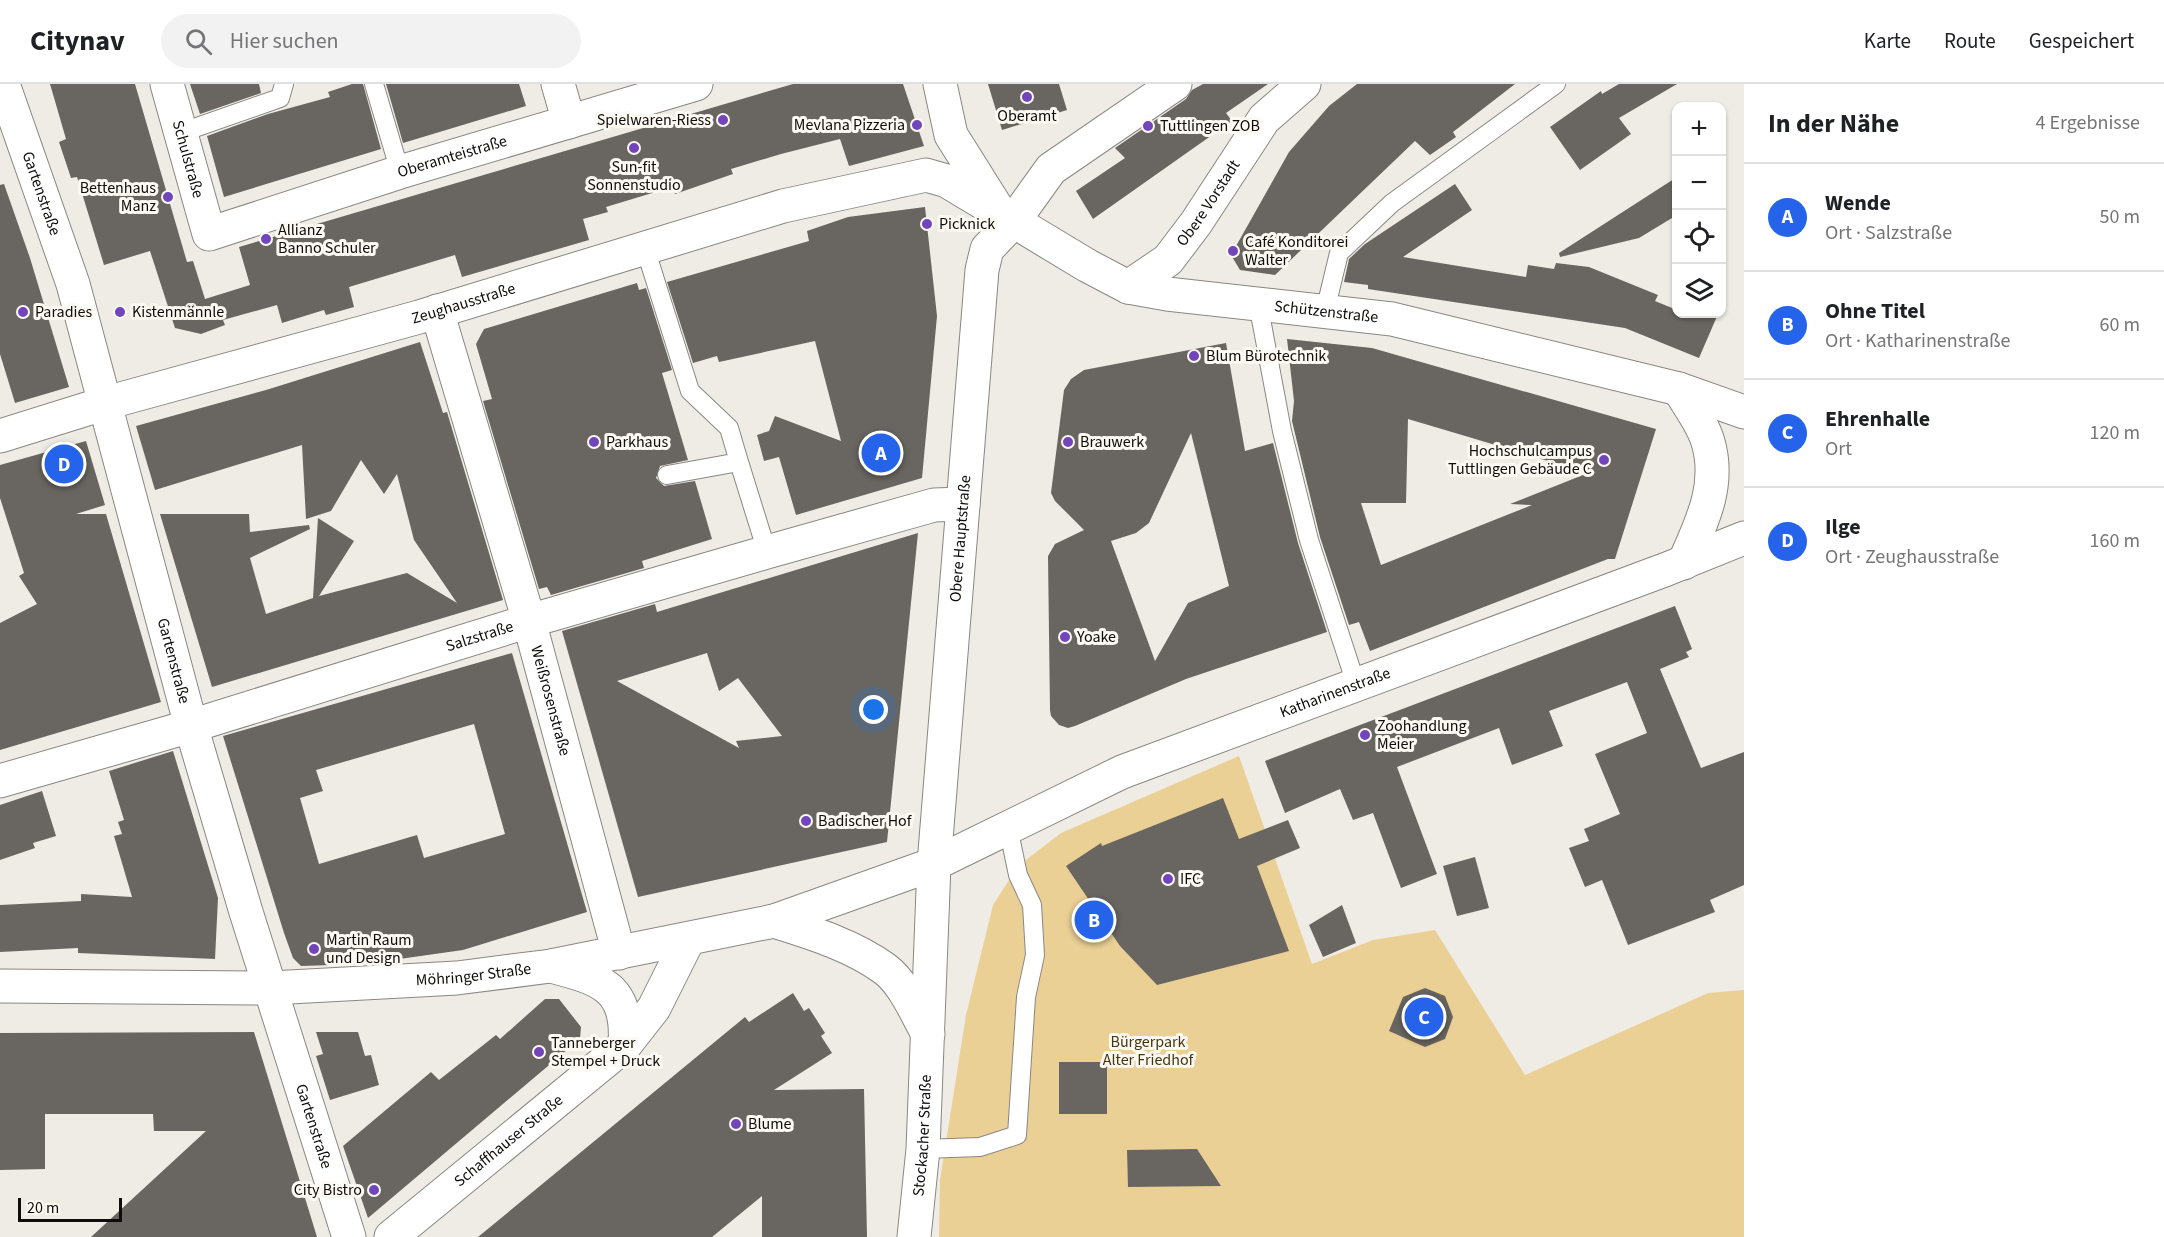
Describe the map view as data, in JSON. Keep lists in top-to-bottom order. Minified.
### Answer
{"streets":{"street":["Oberamteistraße","Schulstraße","Gartenstraße","Obere Vorstadt","Zeughausstraße","Schützenstraße","Obere Hauptstraße","Salzstraße","Katharinenstraße","Weißrosenstraße","Möhringer Straße","Stockacher Straße","Schaffhauser Straße"]},"crossings":[["Oberamteistraße","Schulstraße"],["Gartenstraße","Zeughausstraße"],["Gartenstraße","Salzstraße"],["Gartenstraße","Möhringer Straße"],["Obere Vorstadt","Schützenstraße"],["Zeughausstraße","Schützenstraße"],["Zeughausstraße","Weißrosenstraße"],["Schützenstraße","Obere Hauptstraße"],["Obere Hauptstraße","Salzstraße"],["Obere Hauptstraße","Katharinenstraße"],["Obere Hauptstraße","Möhringer Straße"],["Obere Hauptstraße","Stockacher Straße"],["Salzstraße","Weißrosenstraße"],["Katharinenstraße","Möhringer Straße"],["Katharinenstraße","Stockacher Straße"],["Weißrosenstraße","Möhringer Straße"],["Möhringer Straße","Stockacher Straße"],["Möhringer Straße","Schaffhauser Straße"]],"parks":["Bürgerpark Alter Friedhof"],"places":["Oberamt","Spielwaren-Riess","Mevlana Pizzeria","Tuttlingen ZOB","Sun-fit Sonnenstudio","Bettenhaus Manz","Picknick","Allianz Banno Schuler","Café Konditorei Walter","Paradies","Kistenmännle","Blum Bürotechnik","Parkhaus","Brauwerk","Hochschulcampus Tuttlingen Gebäude C","Yoake","Zoohandlung Meier","Badischer Hof","IFC","Martin Raum und Design","Tanneberger Stempel + Druck","Blume","City Bistro"],"scale_bar":"20 m","page":{"header":"Citynav","search":"Hier suchen","nav":["Karte","Route","Gespeichert"],"heading":["In der Nähe","4 Ergebnisse"],"map_buttons":["+","−"],"list":[{"mark":"A","name":"Wende","note":"Ort · Salzstraße","value":"50 m"},{"mark":"B","name":"Ohne Titel","note":"Ort · Katharinenstraße","value":"60 m"},{"mark":"C","name":"Ehrenhalle","note":"Ort","value":"120 m"},{"mark":"D","name":"Ilge","note":"Ort · Zeughausstraße","value":"160 m"}],"pins":["A","D","B","C"],"scale":"20 m"}}
